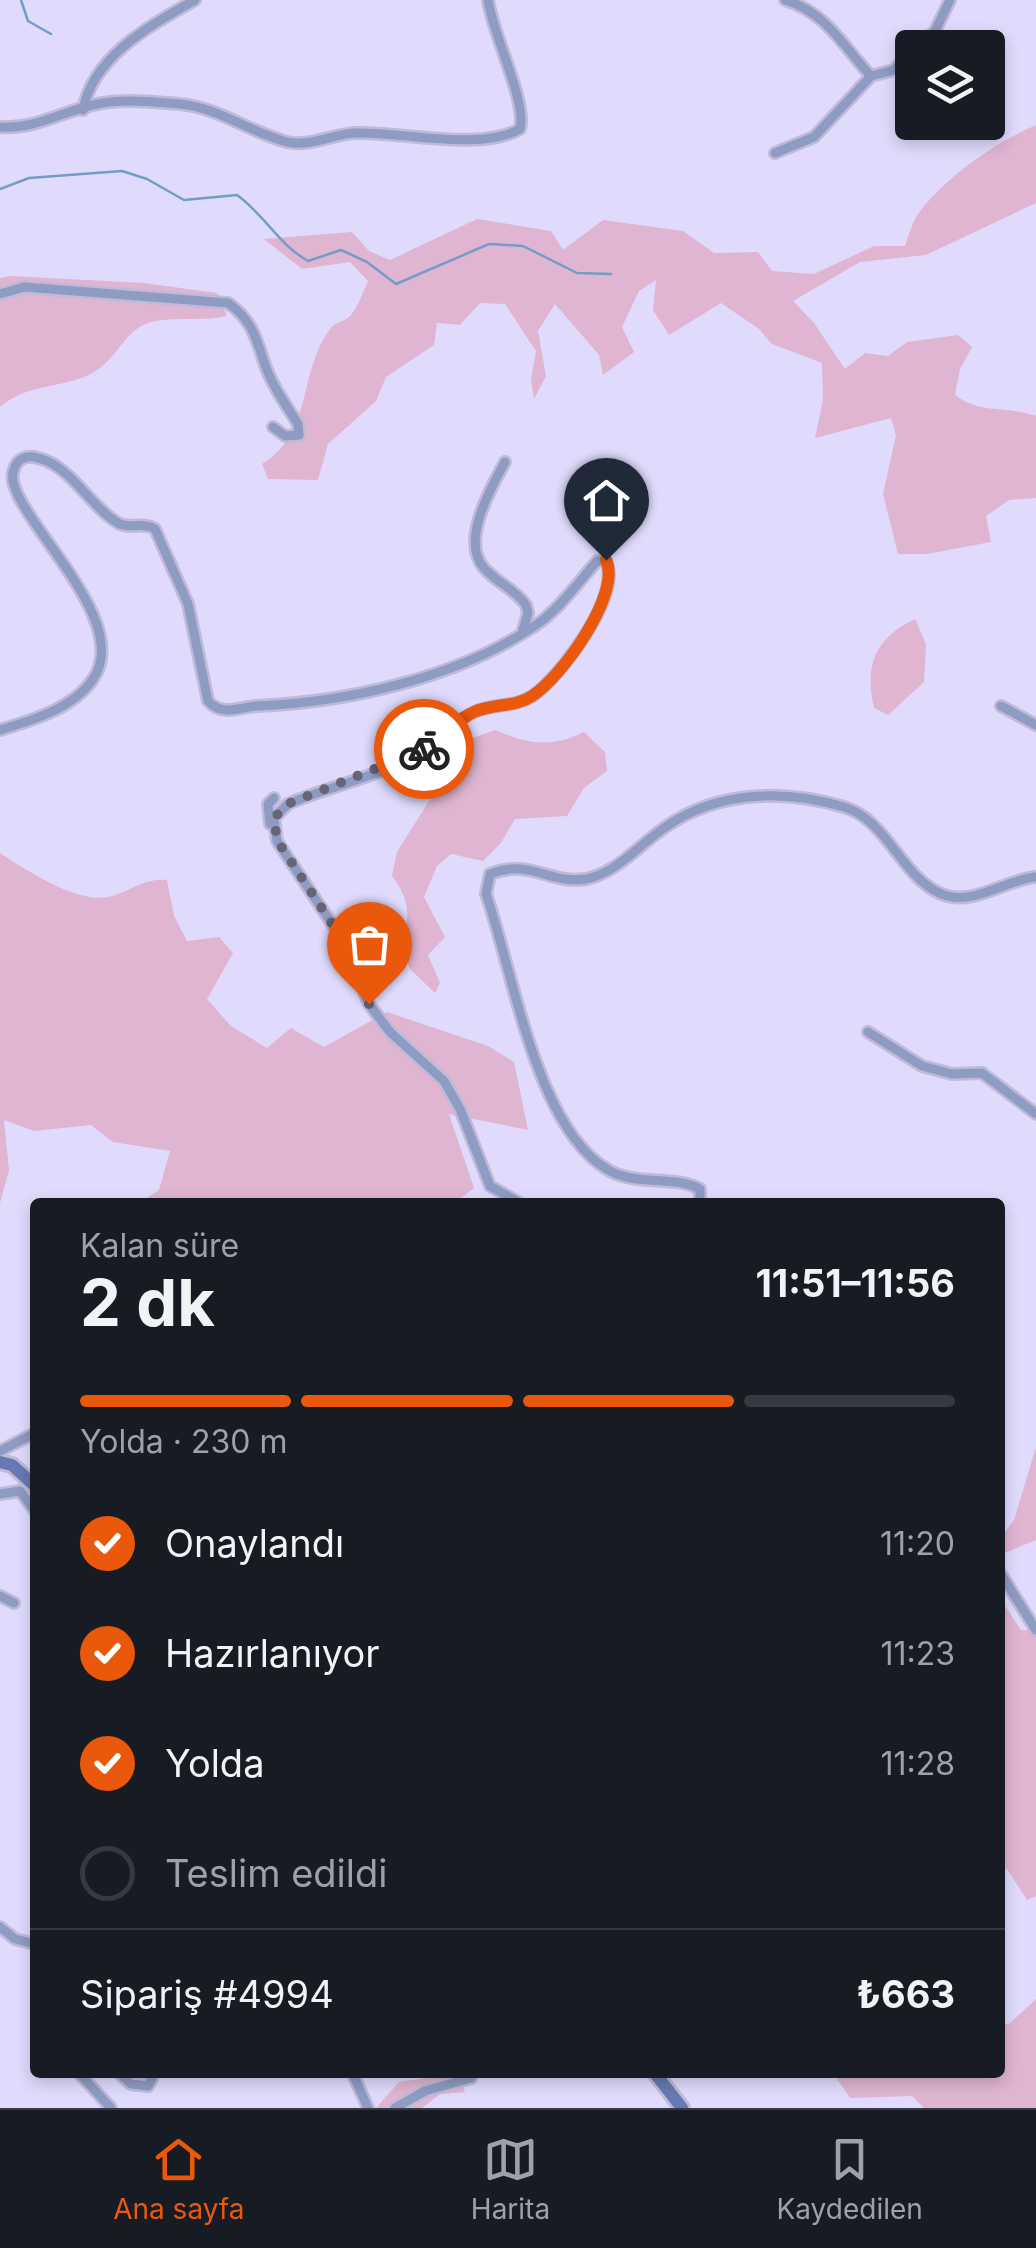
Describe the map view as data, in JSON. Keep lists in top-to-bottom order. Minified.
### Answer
{"page":{"heading":["2 dk","Kalan süre","11:51–11:56"],"panel":["Sipariş #4994","₺663"],"bar":"Yolda · 230 m","list":[["Onaylandı","11:20"],["Hazırlanıyor","11:23"],["Yolda","11:28"],"Teslim edildi"],"tabs":["Ana sayfa","Harita","Kaydedilen"]}}
